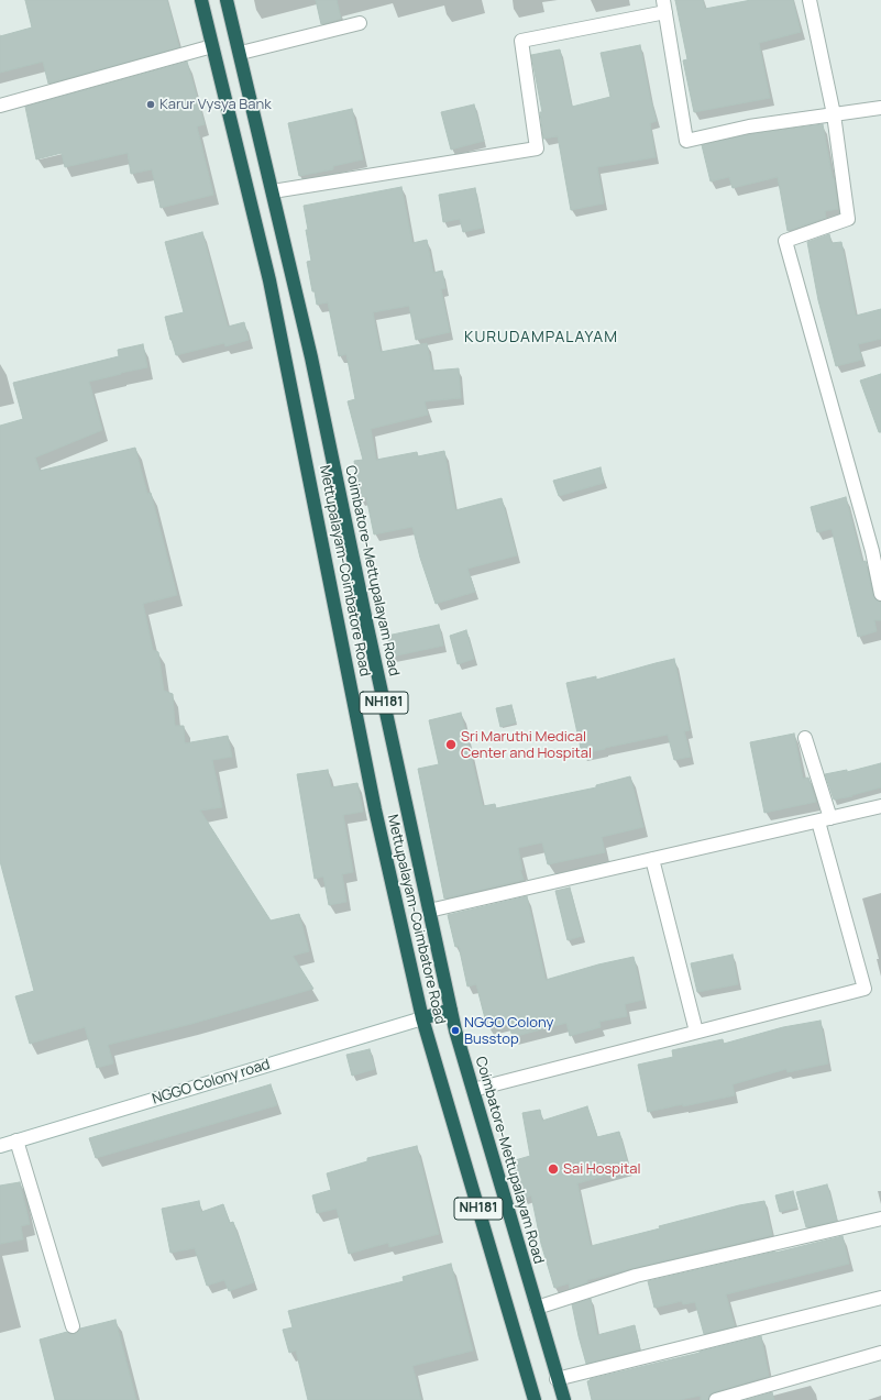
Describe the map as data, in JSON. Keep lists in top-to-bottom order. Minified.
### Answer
{"streets":{"highway":["Mettupalayam-Coimbatore Road","Coimbatore-Mettupalayam Road","NH181"],"street":["NGGO Colony road"]},"crossings":[["Mettupalayam-Coimbatore Road","NGGO Colony road"]],"districts":["KURUDAMPALAYAM"],"places":["Karur Vysya Bank","Sri Maruthi Medical Center and Hospital","NGGO Colony Busstop","Sai Hospital"]}
